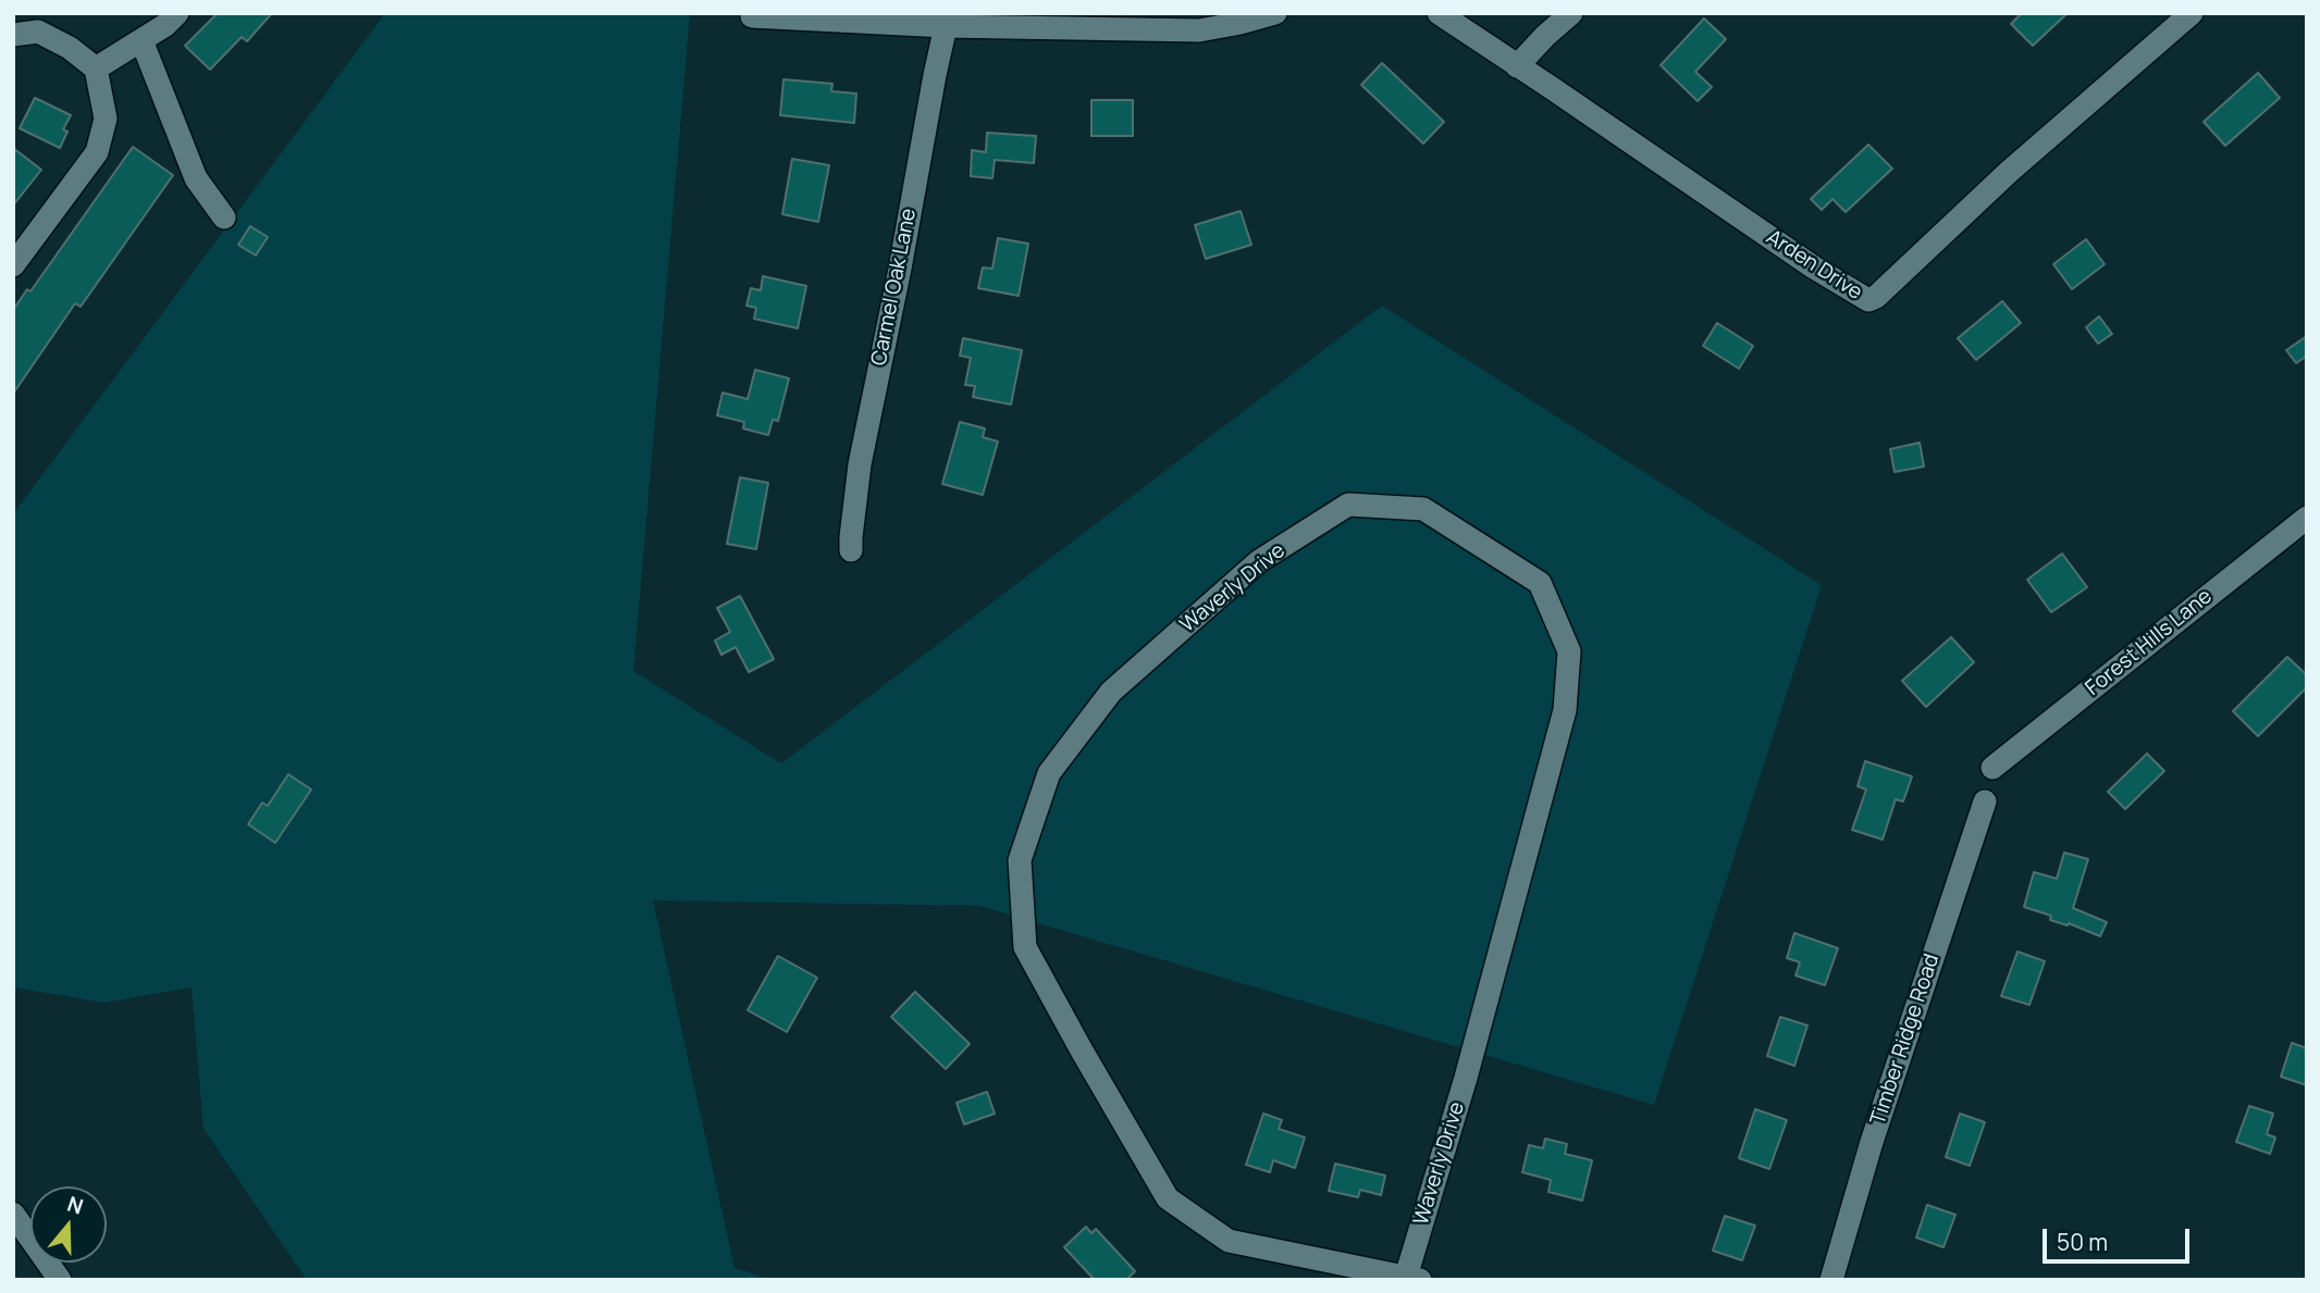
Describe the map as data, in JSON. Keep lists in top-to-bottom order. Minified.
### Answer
{"streets":{"street":["Arden Drive","Carmel Oak Lane","Waverly Drive","Forest Hills Lane","Timber Ridge Road"]},"scale_bar":"50 m","north":"top"}
